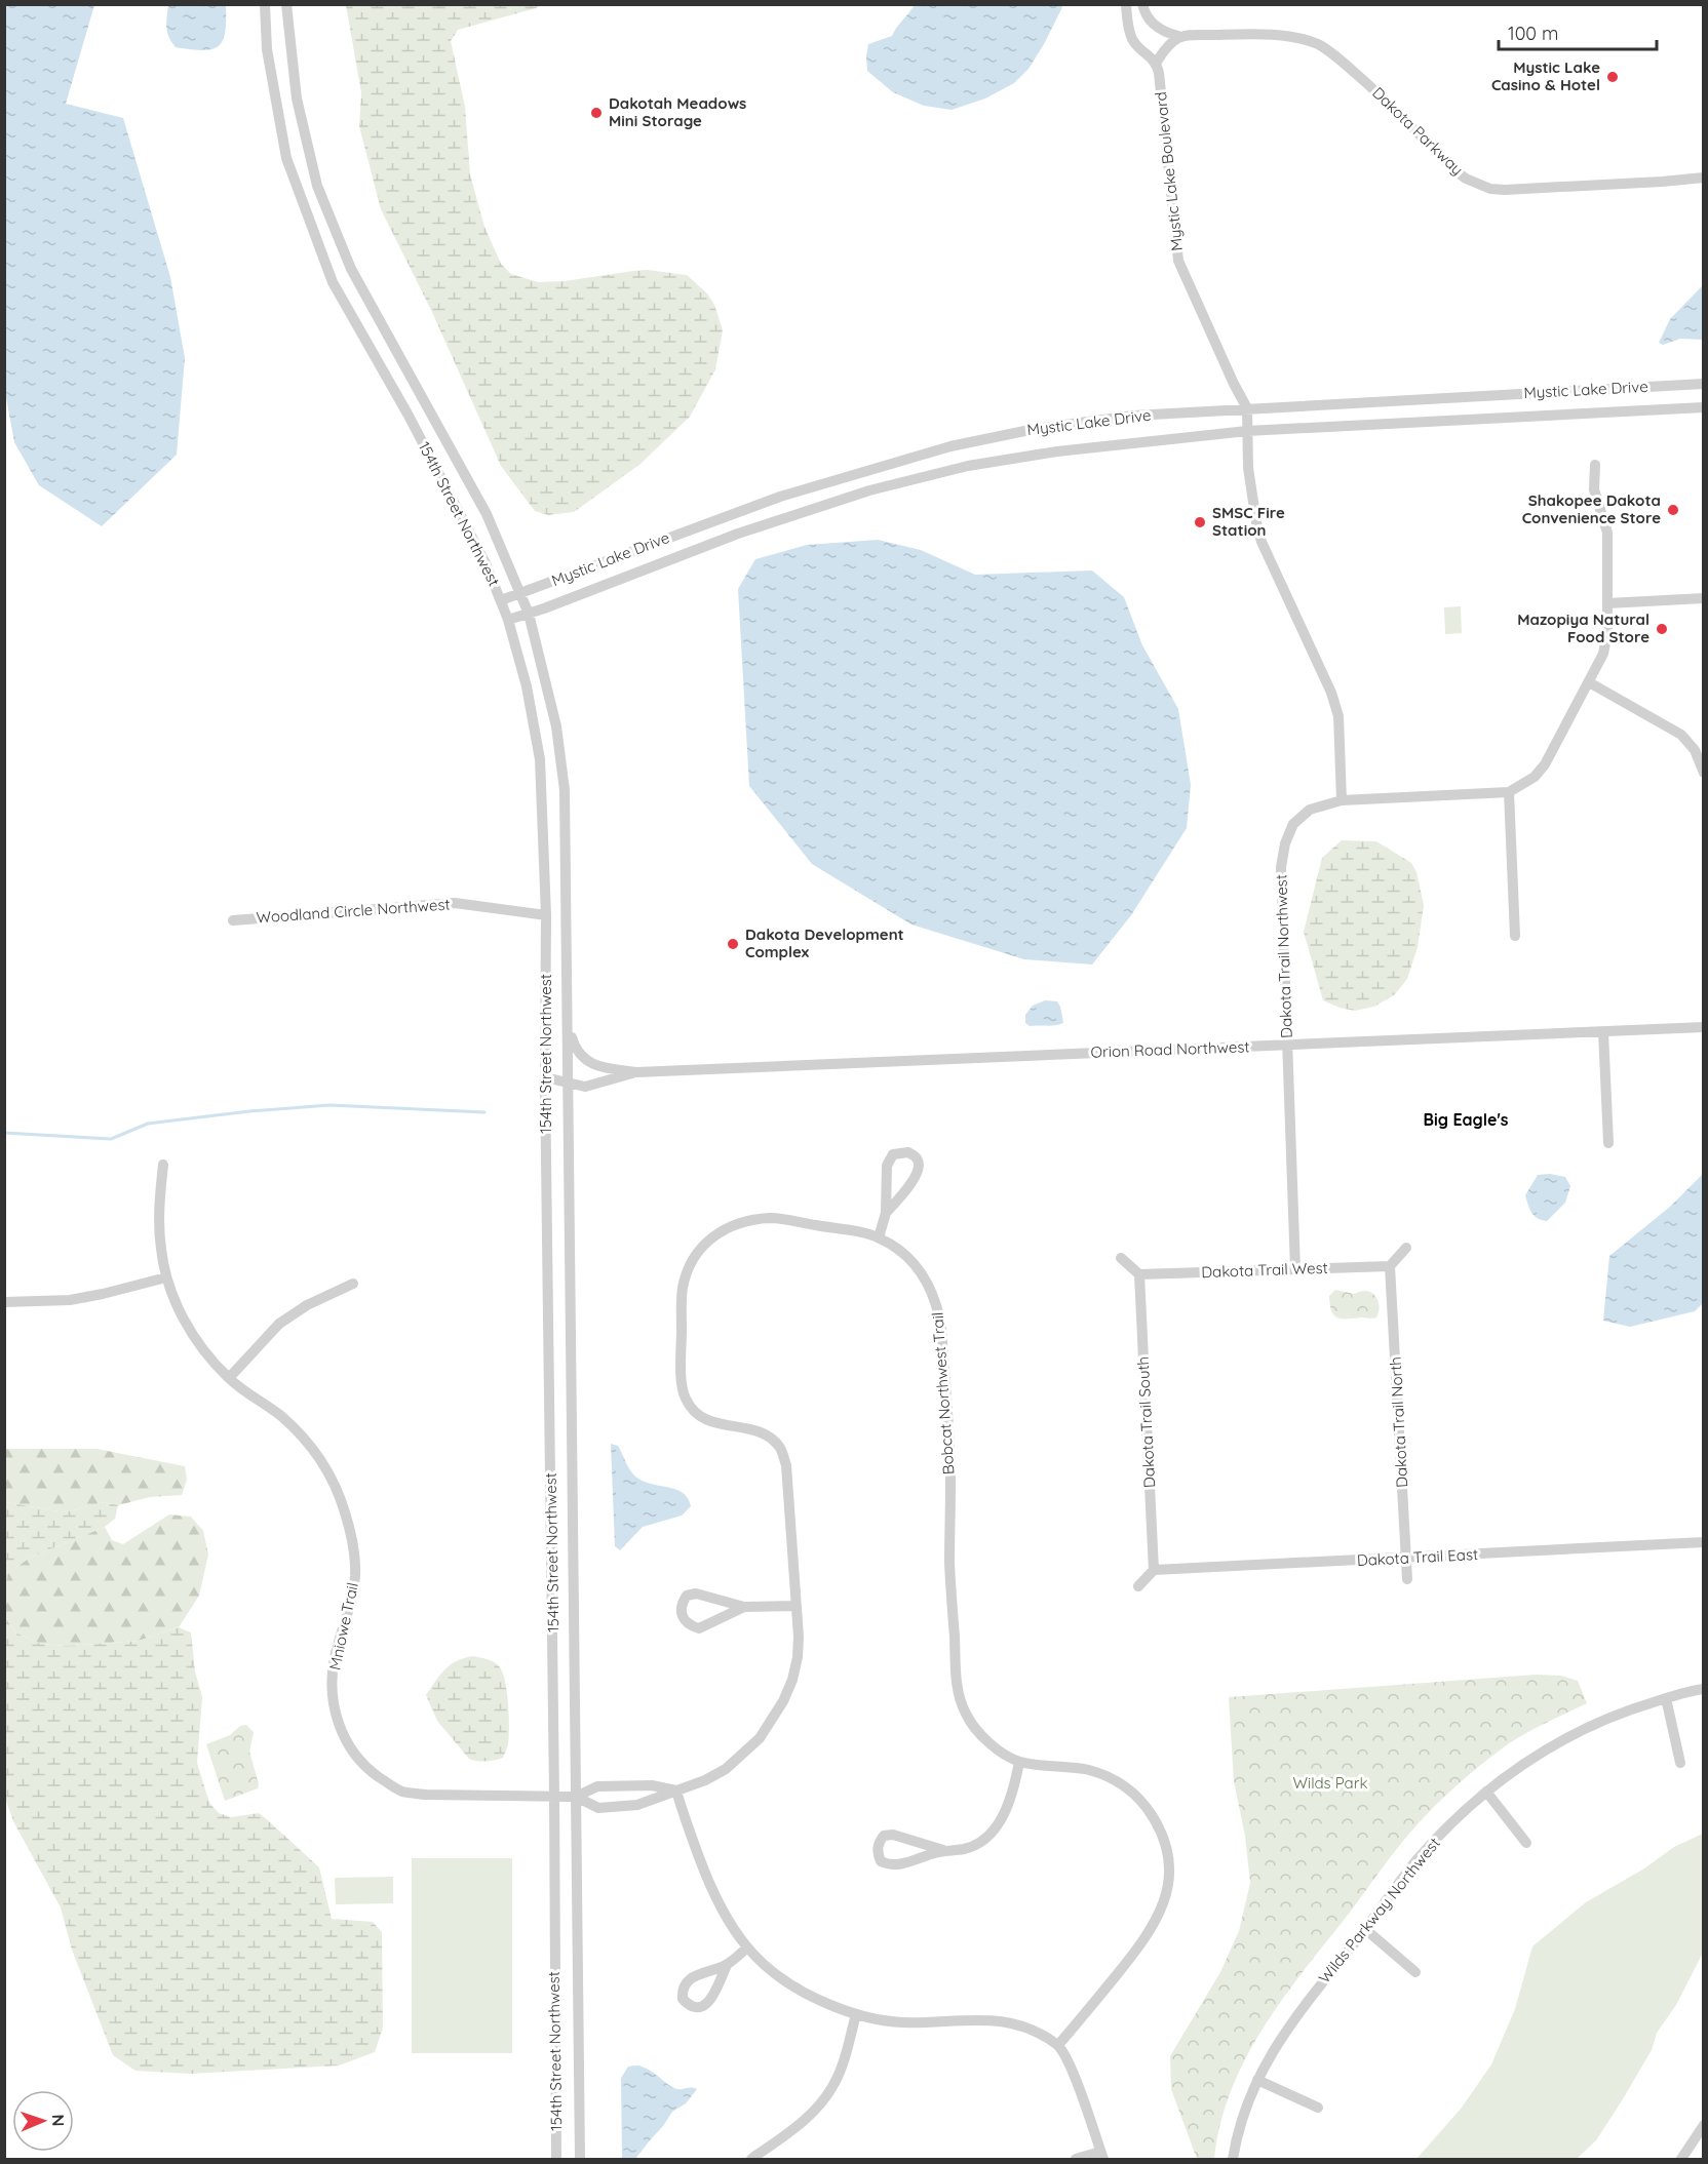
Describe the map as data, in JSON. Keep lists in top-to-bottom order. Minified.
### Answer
{"streets":{"street":["Dakota Parkway","Mystic Lake Boulevard","Mystic Lake Drive","154th Street Northwest","Woodland Circle Northwest","Dakota Trail Northwest","Orion Road Northwest","Dakota Trail West","Bobcat Northwest Trail","Dakota Trail South","Dakota Trail North","Dakota Trail East","Mniowe Trail","Wilds Parkway Northwest"]},"crossings":[["Mystic Lake Boulevard","Mystic Lake Drive"],["Mystic Lake Drive","154th Street Northwest"],["154th Street Northwest","Woodland Circle Northwest"],["154th Street Northwest","Orion Road Northwest"],["154th Street Northwest","Bobcat Northwest Trail"],["154th Street Northwest","Mniowe Trail"],["Dakota Trail Northwest","Orion Road Northwest"],["Dakota Trail Northwest","Dakota Trail West"],["Dakota Trail West","Dakota Trail South"],["Dakota Trail West","Dakota Trail North"],["Bobcat Northwest Trail","Mniowe Trail"],["Dakota Trail South","Dakota Trail East"],["Dakota Trail North","Dakota Trail East"]],"districts":["Big Eagle's"],"parks":["Wilds Park"],"places":["Mystic Lake Casino & Hotel","Dakotah Meadows Mini Storage","Shakopee Dakota Convenience Store","SMSC Fire Station","Mazopiya Natural Food Store","Dakota Development Complex"],"scale_bar":"100 m","north":"right"}
